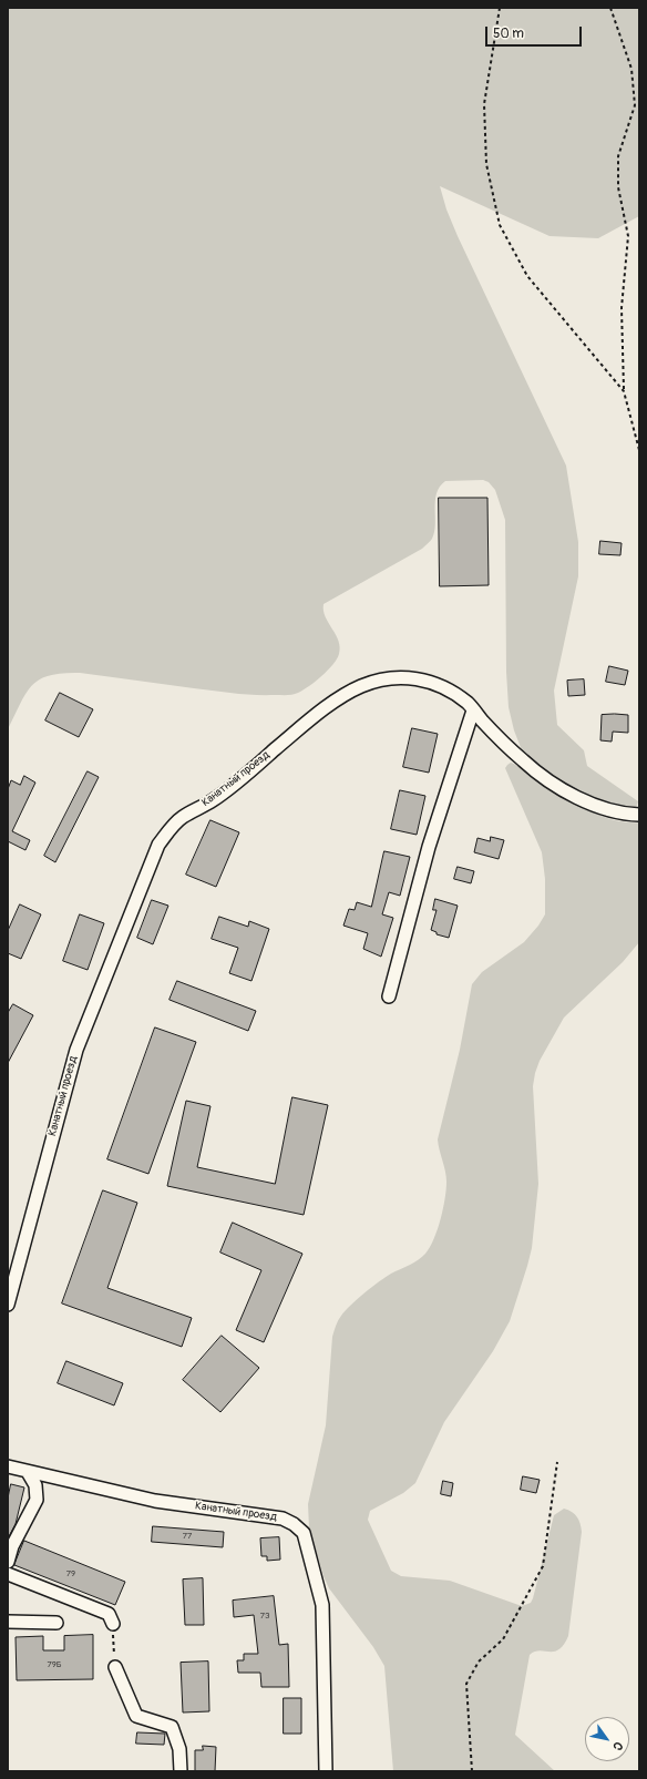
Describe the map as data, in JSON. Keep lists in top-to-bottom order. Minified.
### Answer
{"streets":{"street":["Канатный проезд"]},"house_numbers":["77","79","73","79Б"],"scale_bar":"50 m","north":"bottom right"}
